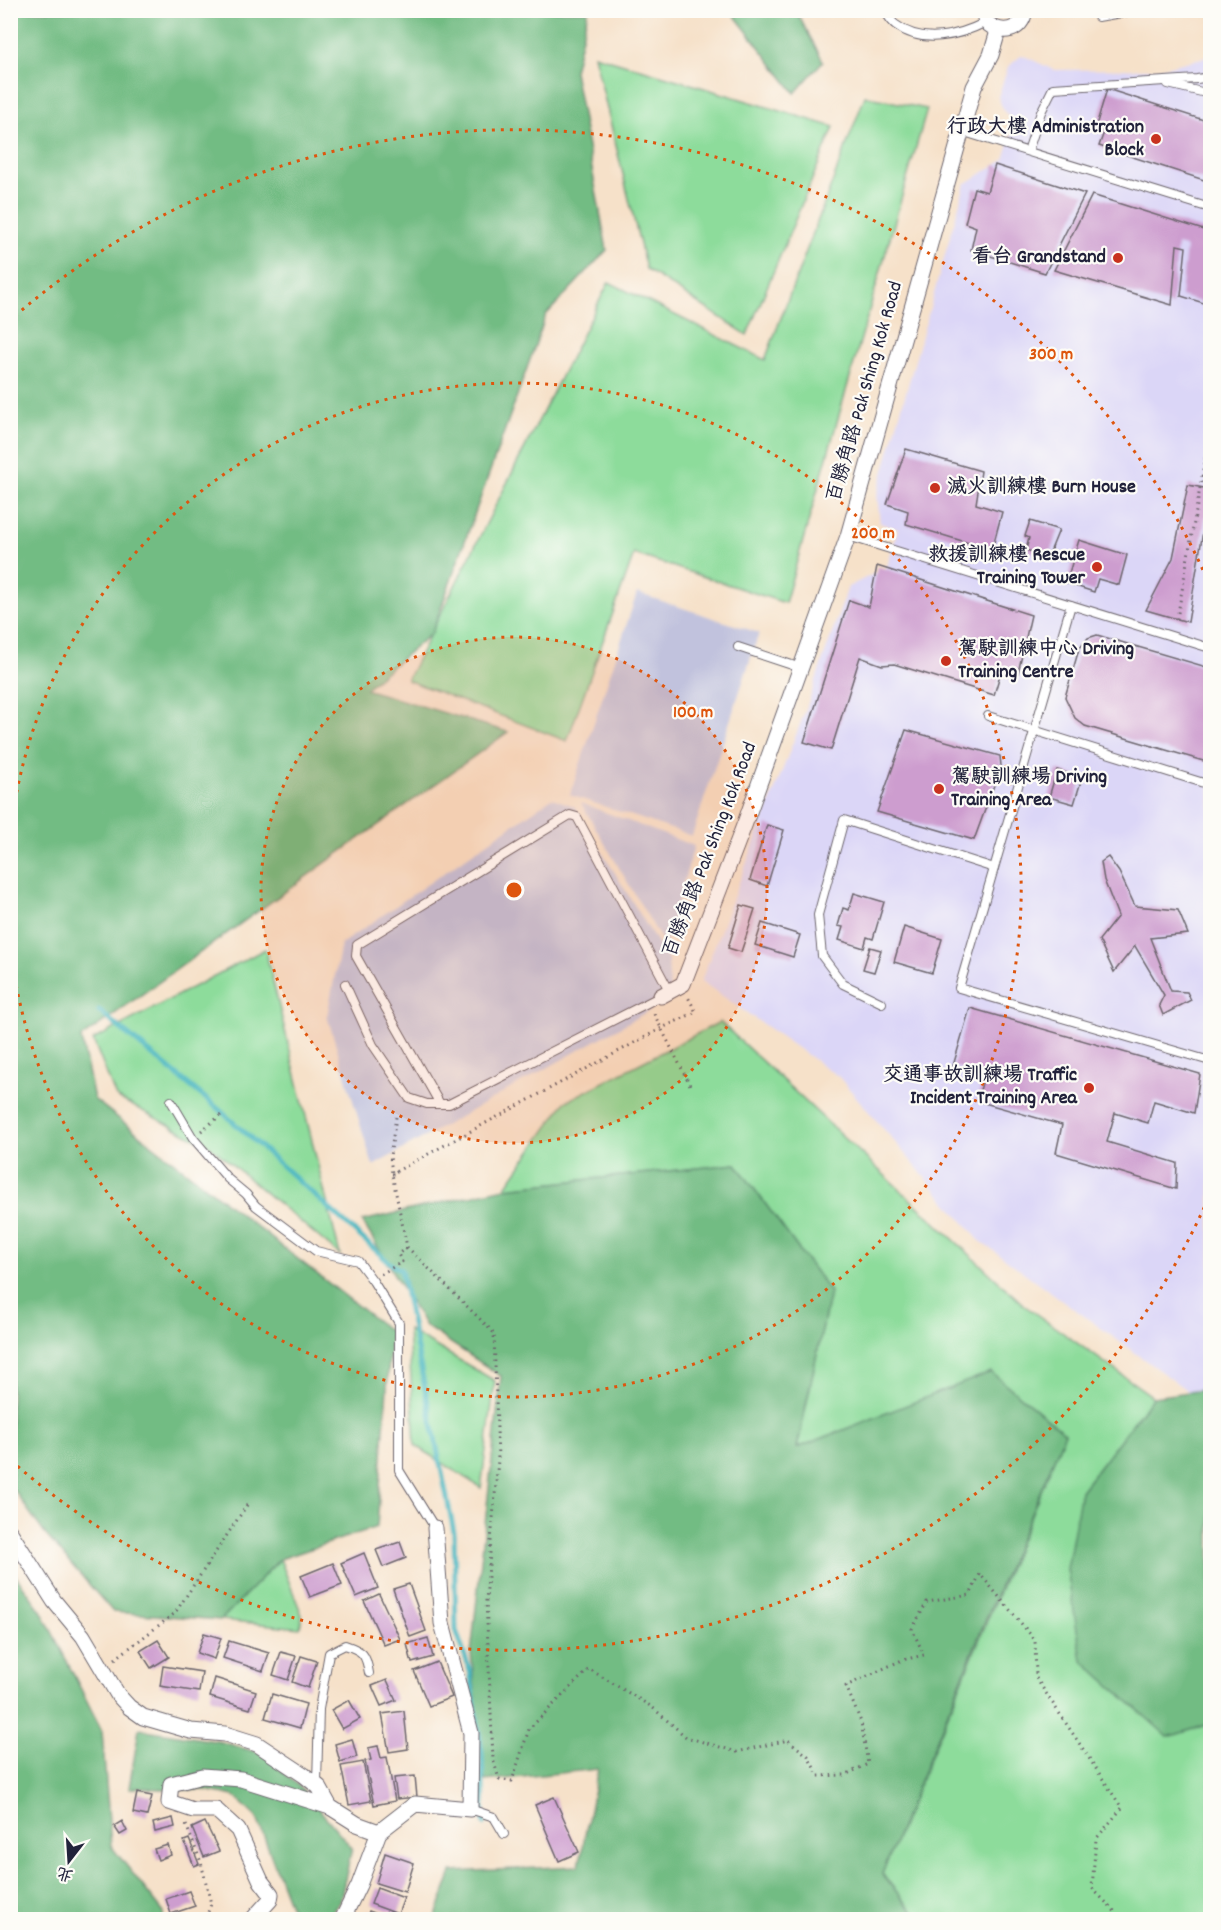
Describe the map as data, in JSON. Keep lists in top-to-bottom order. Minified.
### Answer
{"streets":{"street":["百勝角路 Pak Shing Kok Road"]},"places":["行政大樓 Administration Block","看台 Grandstand","滅火訓練樓 Burn House","救援訓練樓 Rescue Training Tower","駕駛訓練中心 Driving Training Centre","駕駛訓練場 Driving Training Area","交通事故訓練場 Traffic Incident Training Area"],"north":"bottom","rings":["300 m","200 m","100 m"]}
